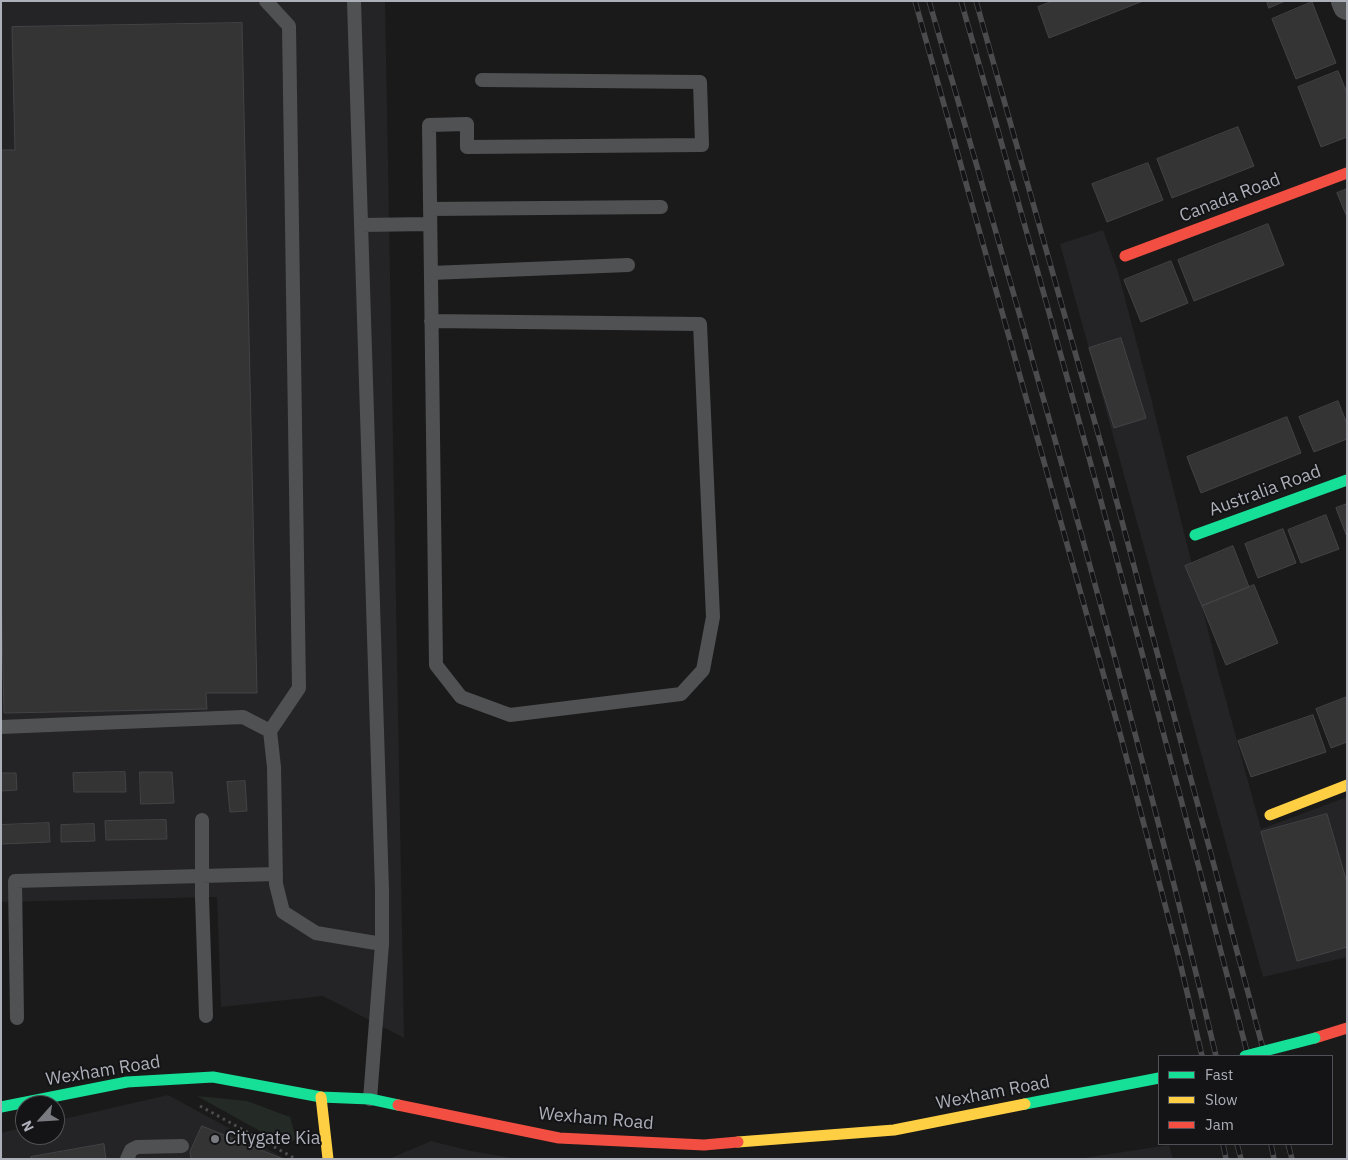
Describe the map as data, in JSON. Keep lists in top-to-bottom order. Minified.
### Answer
{"streets":{"street":["Canada Road","Australia Road","Wexham Road"]},"places":["Citygate Kia"],"legend":["Fast","Slow","Jam"],"north":"bottom left"}
